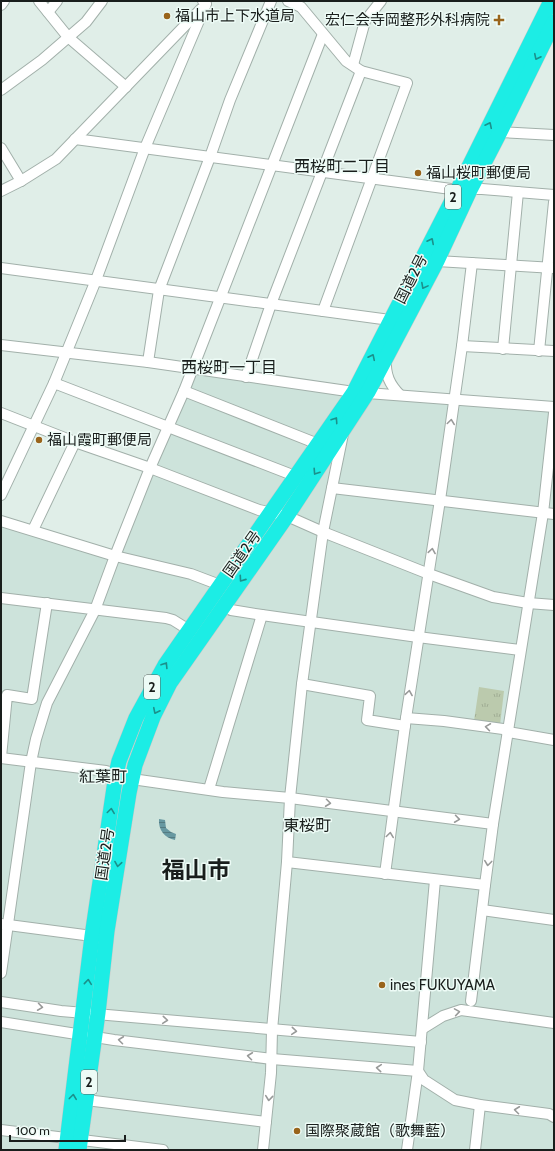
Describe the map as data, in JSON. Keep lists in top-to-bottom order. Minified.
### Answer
{"streets":{"highway":["2","国道2号"]},"districts":["西桜町二丁目","西桜町一丁目","紅葉町","東桜町","福山市"],"places":{"other":["福山市上下水道局","福山桜町郵便局","福山霞町郵便局","ines FUKUYAMA","国際聚蔵館（歌舞藍）"],"health":["宏仁会寺岡整形外科病院"]},"scale_bar":"100 m"}
